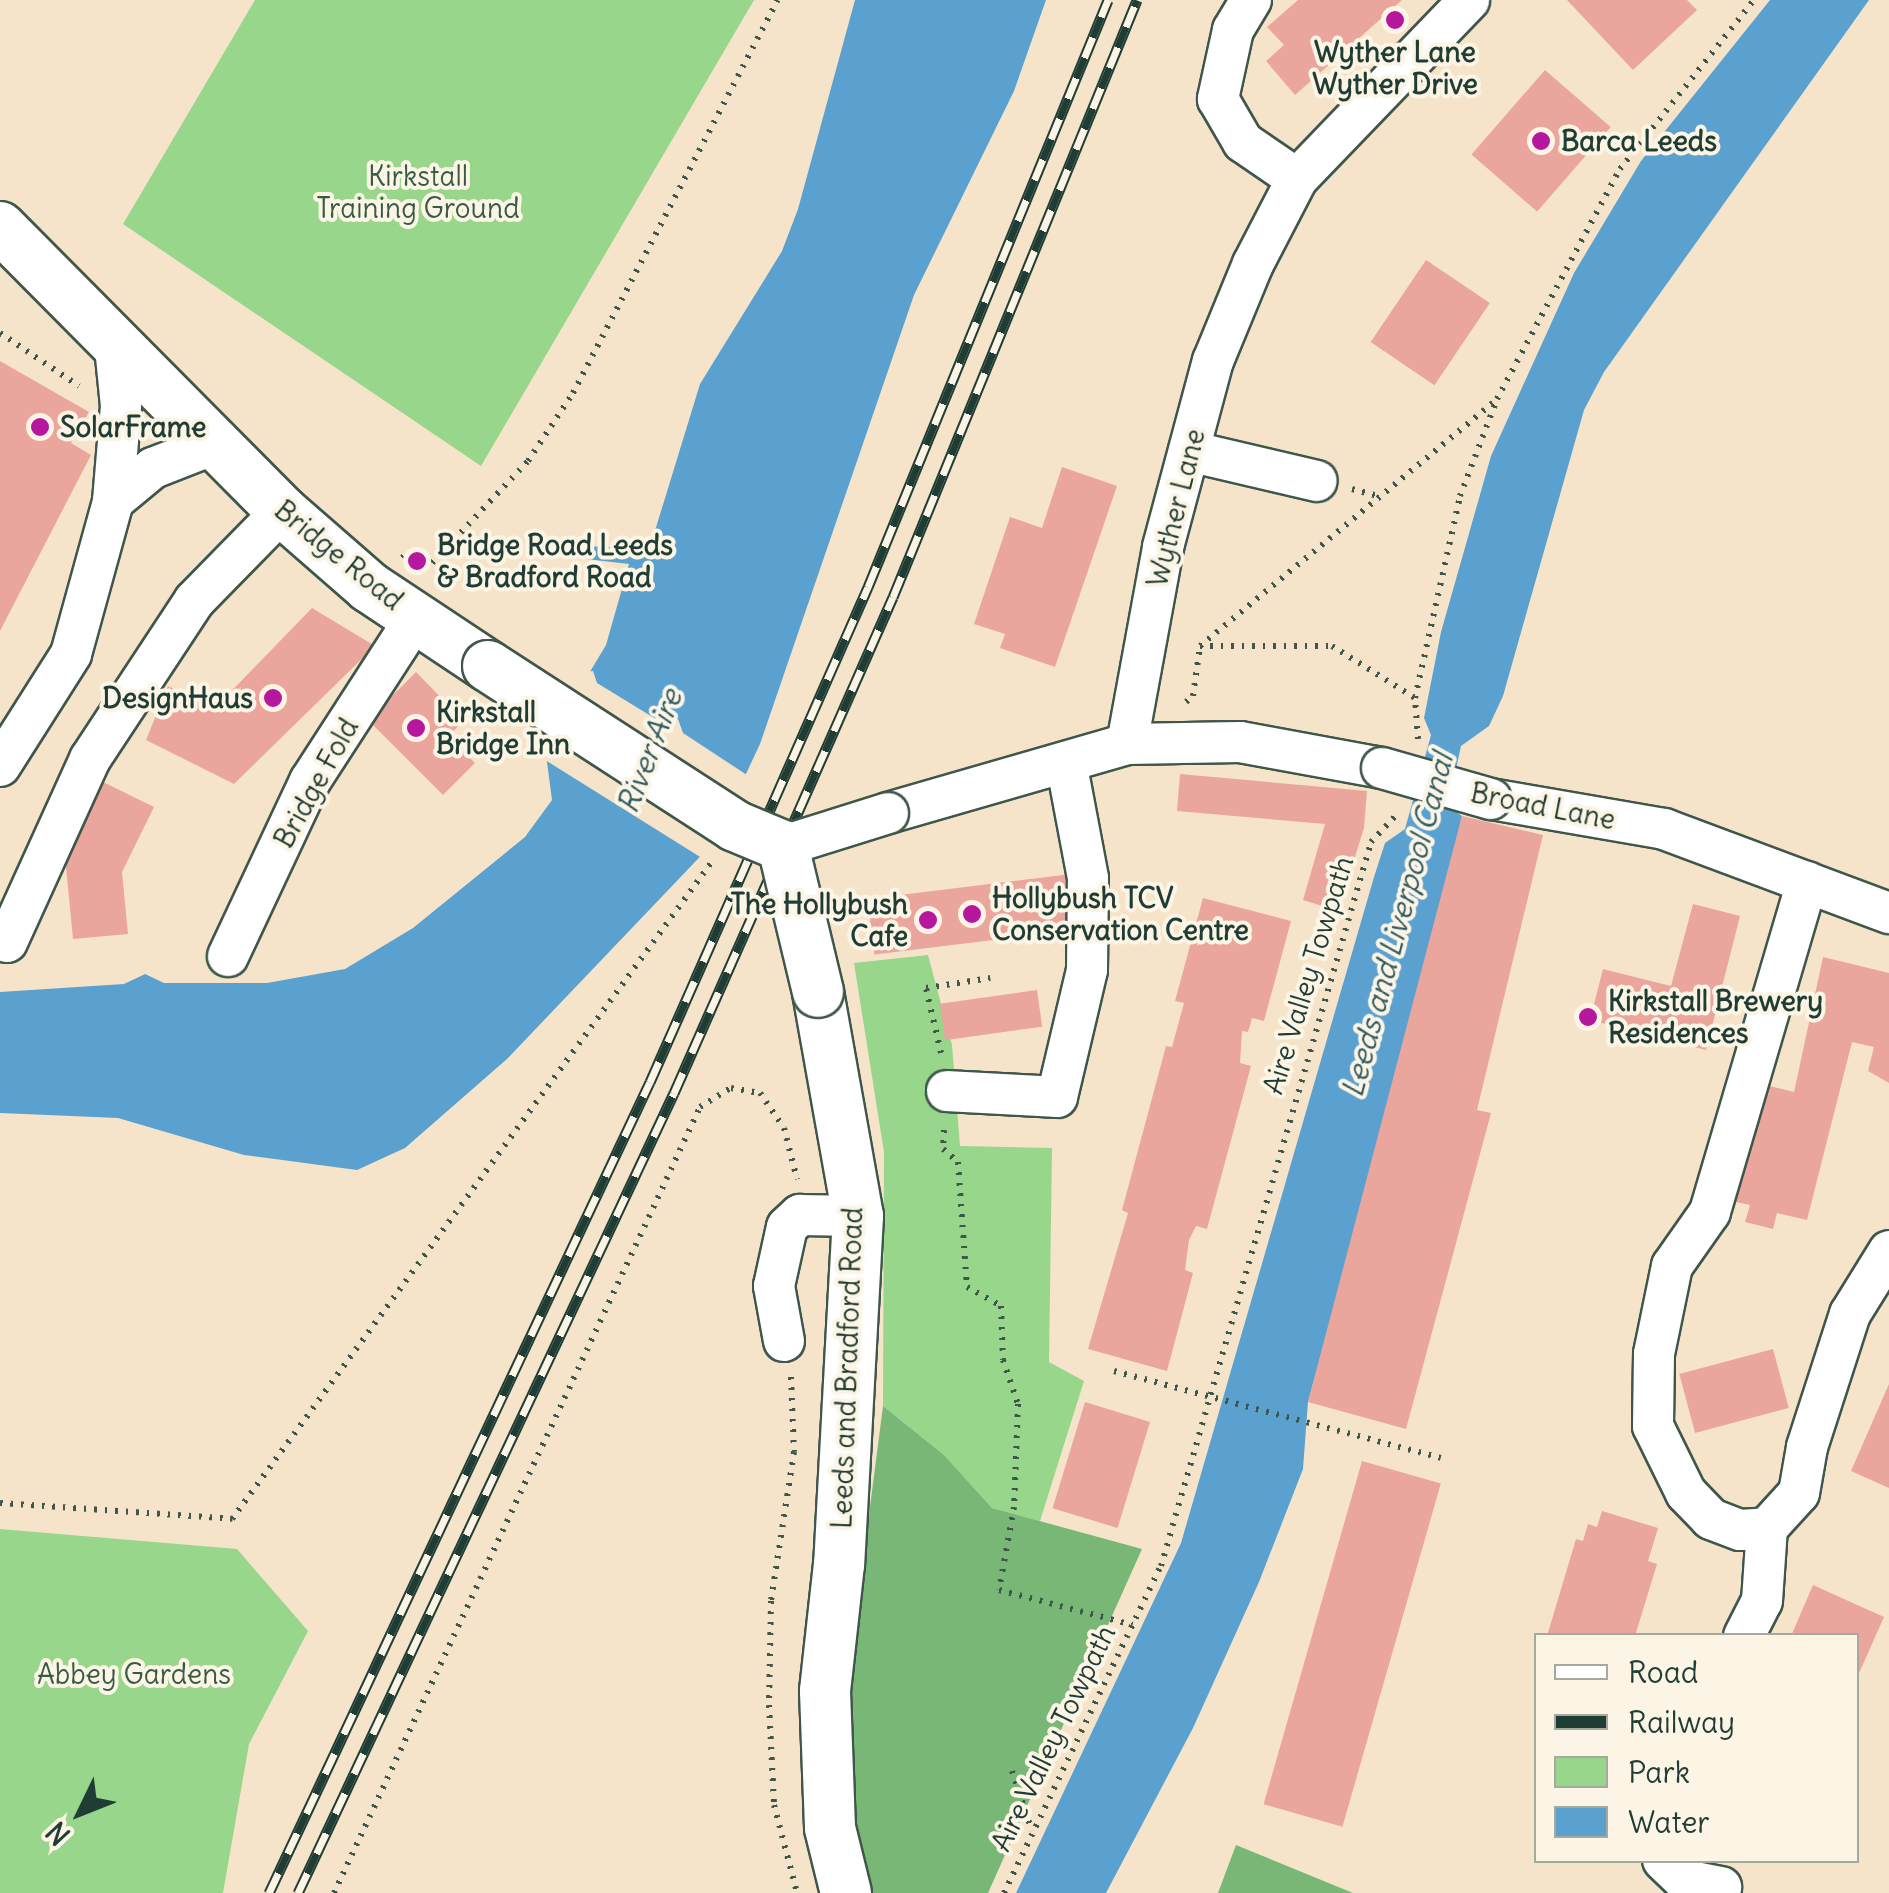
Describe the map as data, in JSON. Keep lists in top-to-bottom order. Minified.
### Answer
{"streets":{"main road":["Bridge Road","Leeds and Bradford Road"],"street":["Wyther Lane","Bridge Fold","Broad Lane"],"path":["Aire Valley Towpath"]},"crossings":[["Wyther Lane","Broad Lane"],["Bridge Road","Bridge Fold"],["Bridge Road","Leeds and Bradford Road"]],"water":["River Aire","Leeds and Liverpool Canal"],"parks":["Kirkstall Training Ground","Abbey Gardens"],"places":["Wyther Lane Wyther Drive","Barca Leeds","SolarFrame","Bridge Road Leeds & Bradford Road","DesignHaus","Kirkstall Bridge Inn","Hollybush TCV Conservation Centre","The Hollybush Cafe","Kirkstall Brewery Residences"],"legend":["Road","Railway","Park","Water"],"north":"bottom left"}
